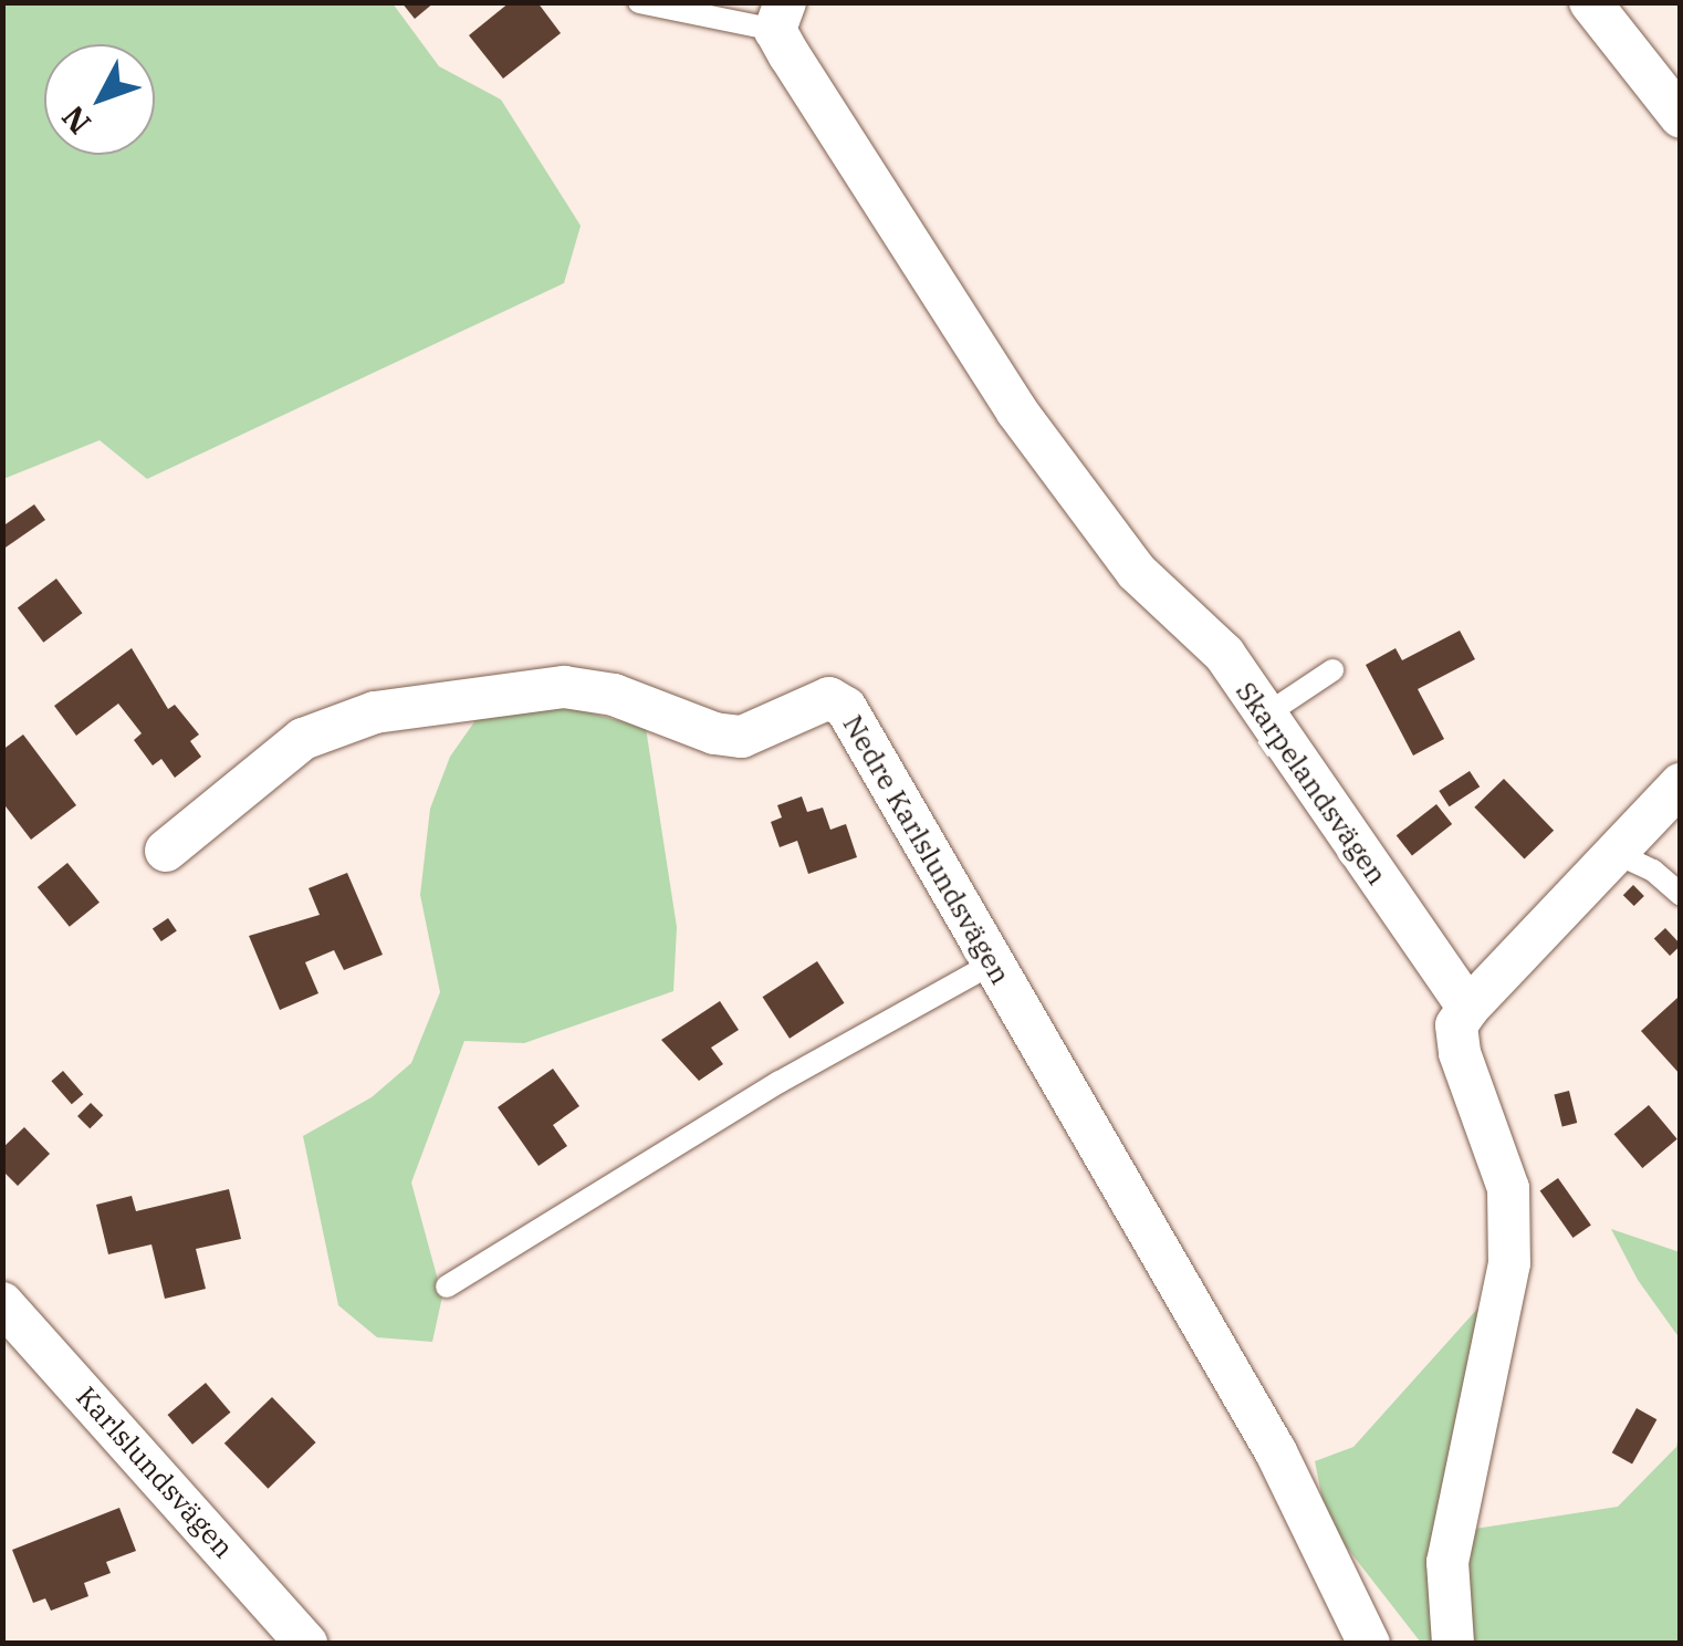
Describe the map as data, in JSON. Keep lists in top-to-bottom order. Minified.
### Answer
{"streets":{"street":["Skarpelandsvägen","Nedre Karlslundsvägen","Karlslundsvägen"]},"north":"bottom left"}
